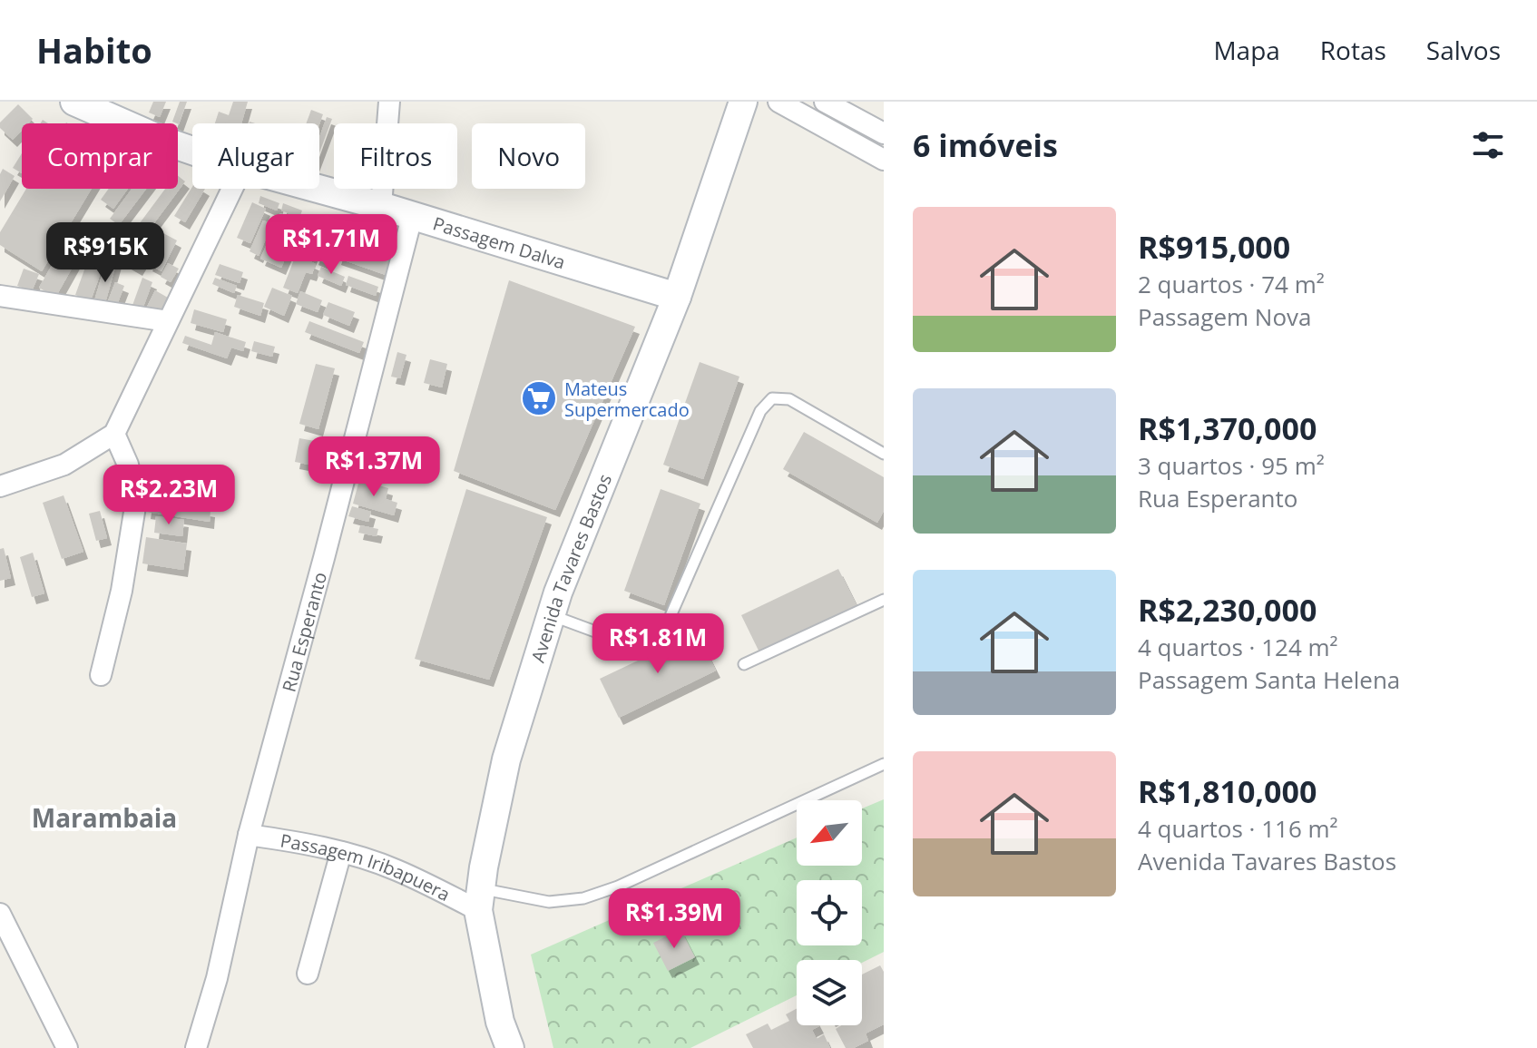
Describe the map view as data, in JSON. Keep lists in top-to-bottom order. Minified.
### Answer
{"streets":{"main road":["Passagem Dalva","Avenida Tavares Bastos"],"street":["Rua Esperanto","Passagem Iribapuera"]},"crossings":[["Passagem Dalva","Avenida Tavares Bastos"],["Passagem Dalva","Rua Esperanto"],["Avenida Tavares Bastos","Passagem Iribapuera"],["Rua Esperanto","Passagem Iribapuera"]],"districts":["Marambaia"],"places":{"supermarket":["Mateus Supermercado"]},"north":"bottom left","page":{"header":"Habito","nav":["Mapa","Rotas","Salvos"],"heading":"6 imóveis","chip":["Comprar","Alugar","Filtros","Novo"],"list":[{"name":"R$915,000","note":"2 quartos · 74 m² · Passagem Nova"},{"name":"R$1,370,000","note":"3 quartos · 95 m² · Rua Esperanto"},{"name":"R$2,230,000","note":"4 quartos · 124 m² · Passagem Santa Helena"},{"name":"R$1,810,000","note":"4 quartos · 116 m² · Avenida Tavares Bastos"}],"price":["R$1.71M","R$915K","R$1.37M","R$2.23M","R$1.81M","R$1.39M"]}}
